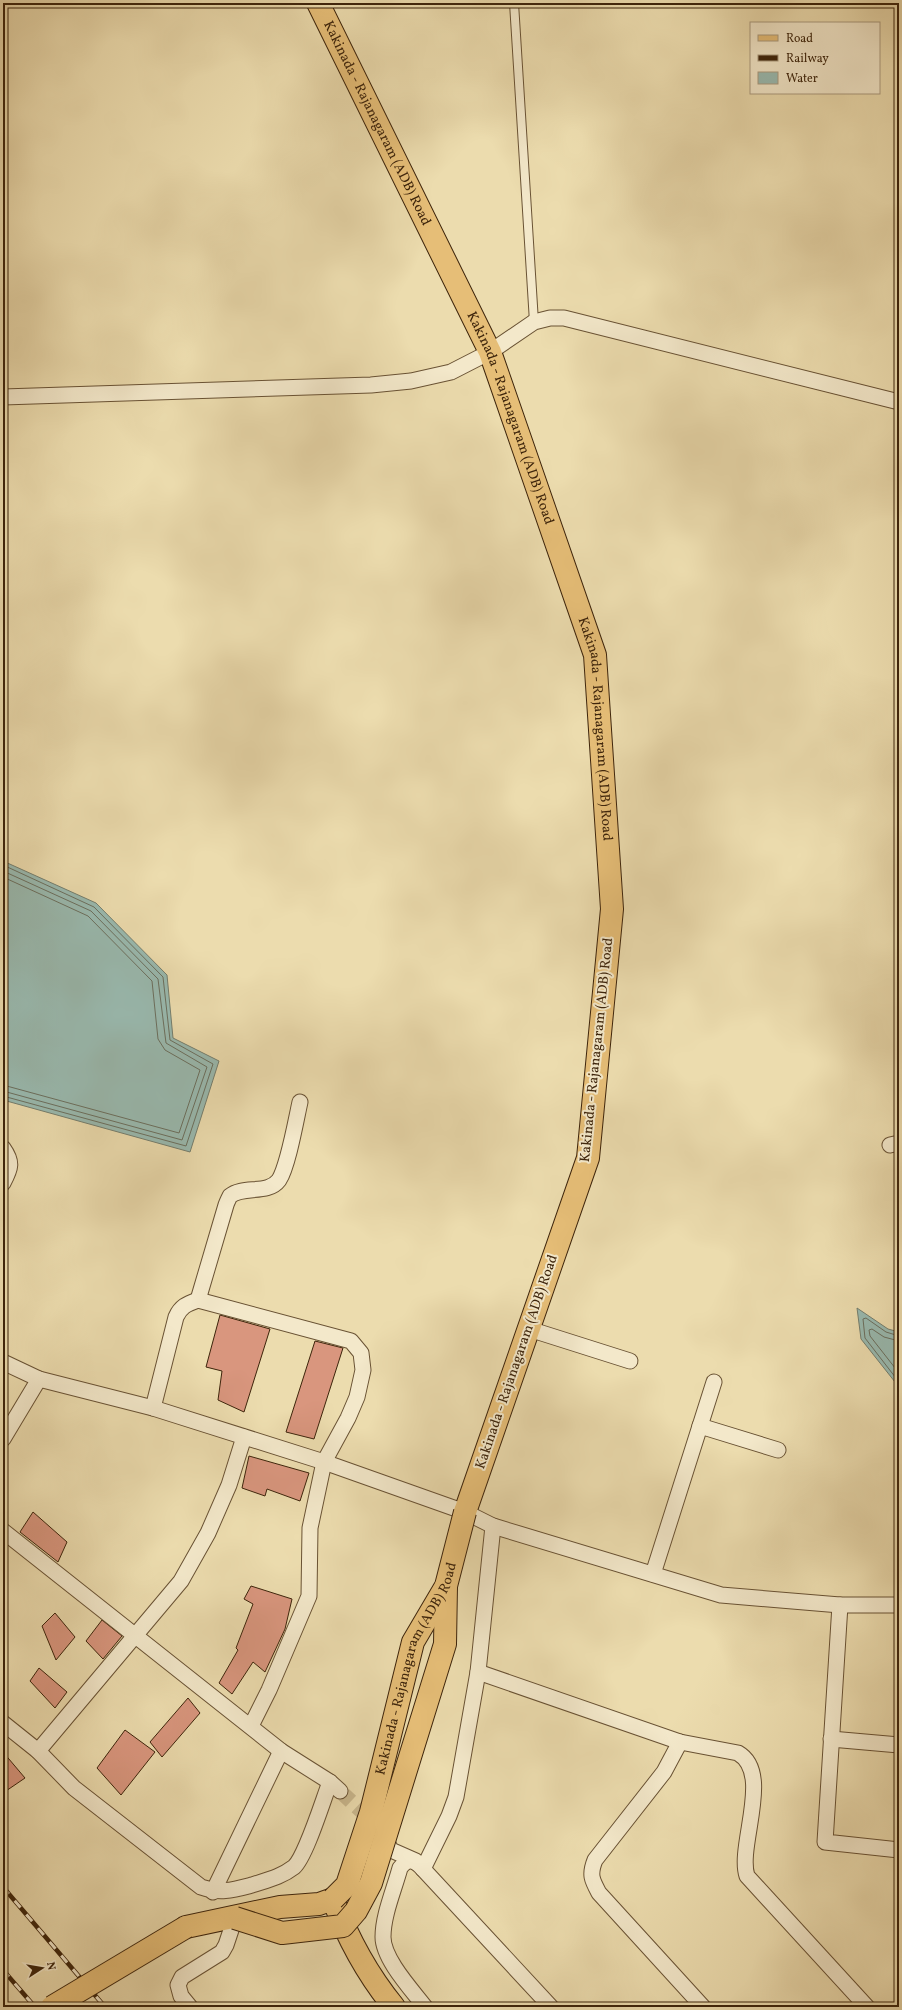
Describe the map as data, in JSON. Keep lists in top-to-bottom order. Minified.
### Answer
{"streets":{"main road":["Kakinada - Rajanagaram (ADB) Road"]},"legend":["Road","Railway","Water"],"north":"right"}
